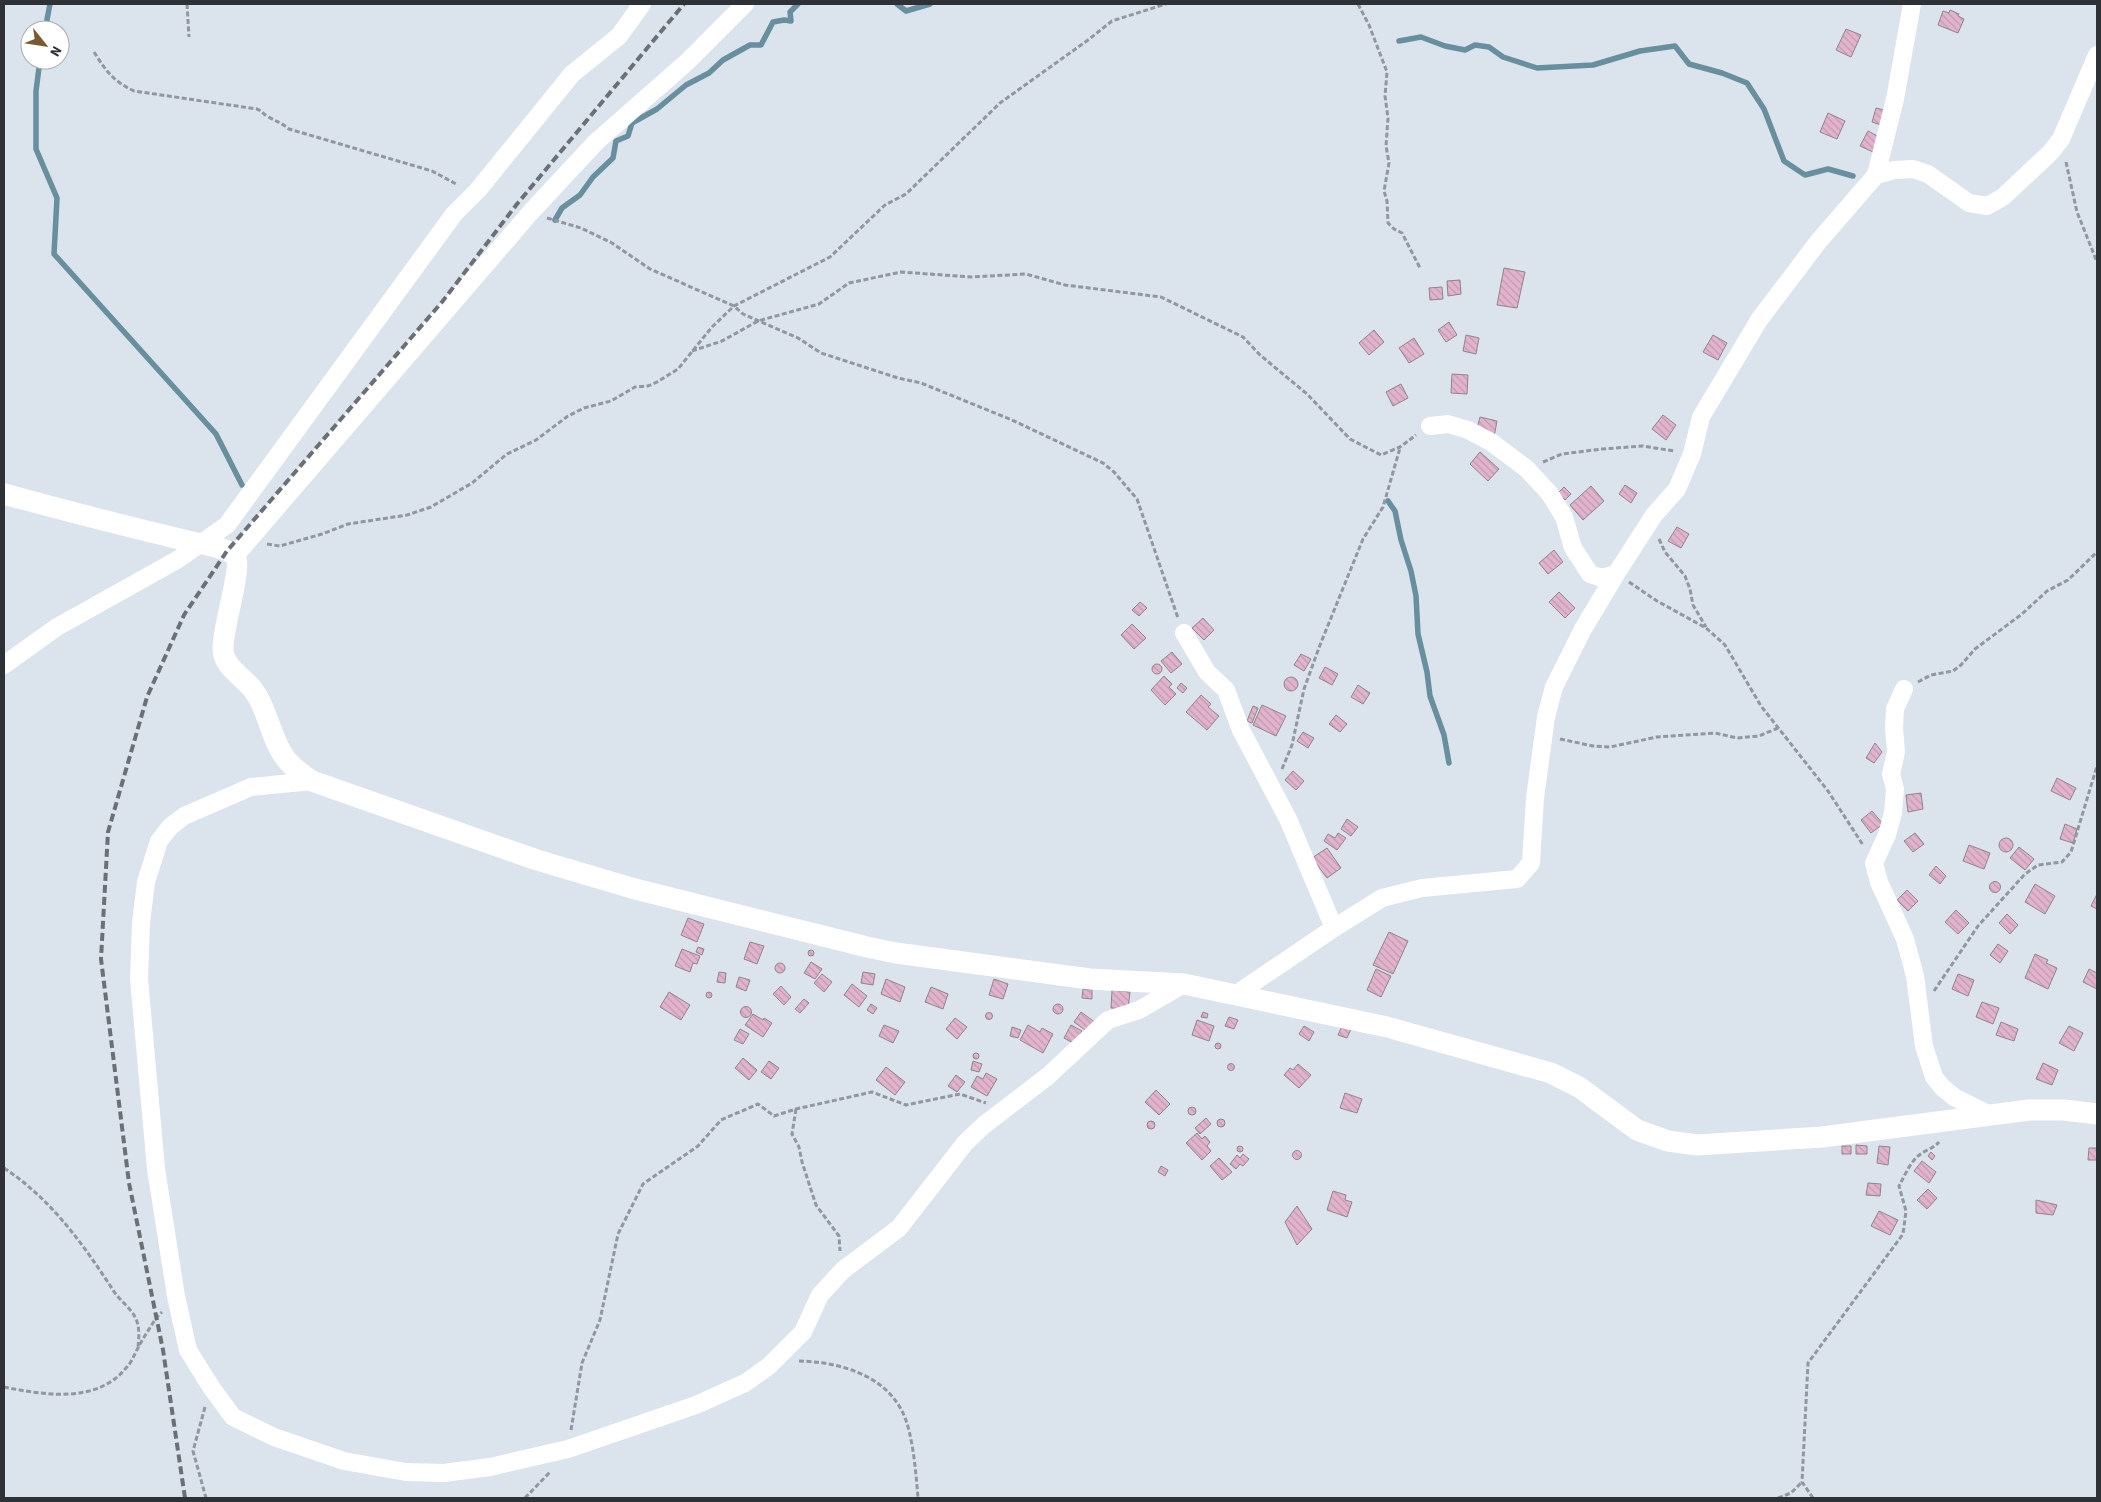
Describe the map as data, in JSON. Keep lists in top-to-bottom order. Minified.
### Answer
{"north":"bottom right"}
